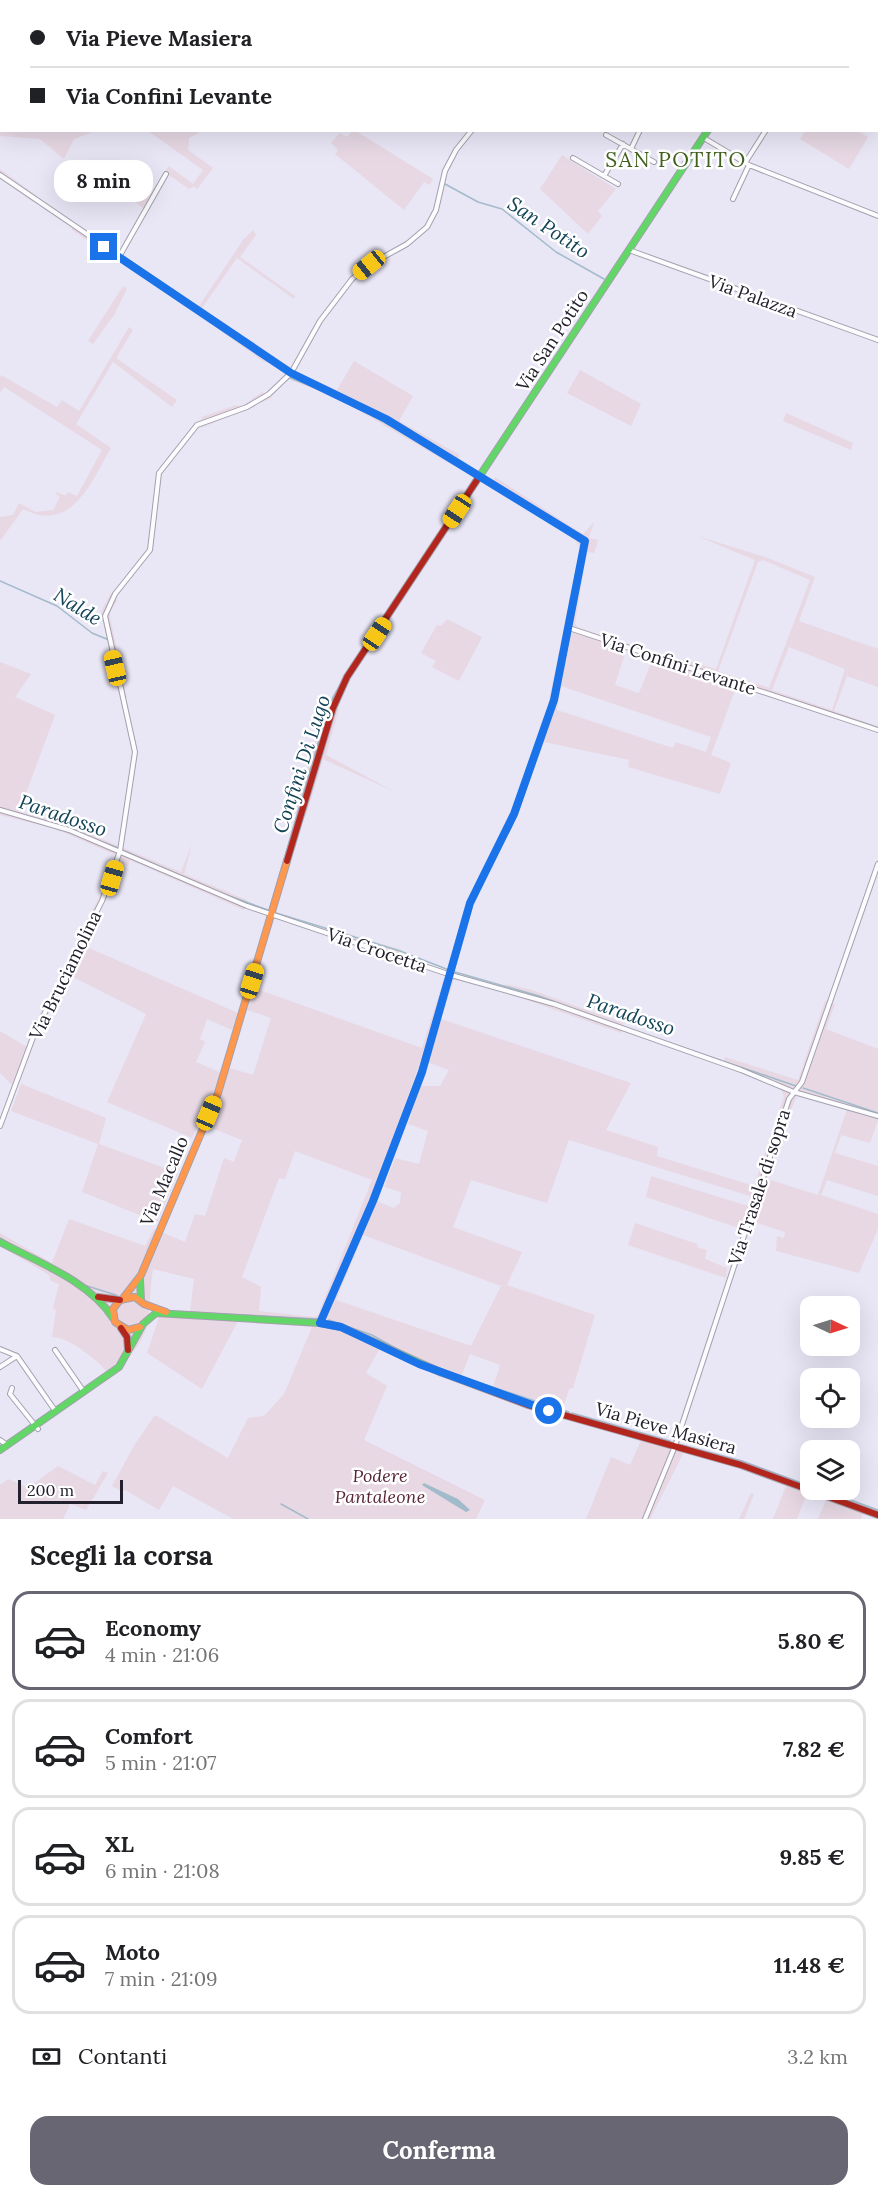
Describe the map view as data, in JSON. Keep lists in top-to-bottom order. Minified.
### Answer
{"streets":{"street":["Via Palazza","Via San Potito","Via Confini Levante","Via Crocetta","Via Bruciamolina","Via Macallo","Via Trasale di sopra","Via Pieve Masiera"]},"crossings":[["Via Palazza","Via San Potito"],["Via San Potito","Via Macallo"],["Via Crocetta","Via Bruciamolina"],["Via Crocetta","Via Macallo"],["Via Crocetta","Via Trasale di sopra"],["Via Macallo","Via Pieve Masiera"],["Via Trasale di sopra","Via Pieve Masiera"]],"districts":["SAN POTITO"],"water":["San Potito","Nalde","Confini Di Lugo","Paradosso"],"parks":["Podere Pantaleone"],"scale_bar":"200 m","north":"right","page":{"banner":["Via Pieve Masiera","Via Confini Levante"],"bubble":"8 min","scale":"200 m","heading":"Scegli la corsa","list":[{"name":"Economy","note":"4 min · 21:06","value":"5.80 €"},{"name":"Comfort","note":"5 min · 21:07","value":"7.82 €"},{"name":"XL","note":"6 min · 21:08","value":"9.85 €"},{"name":"Moto","note":"7 min · 21:09","value":"11.48 €"}],"pay":["Contanti","3.2 km"],"buttons":"Conferma"}}
